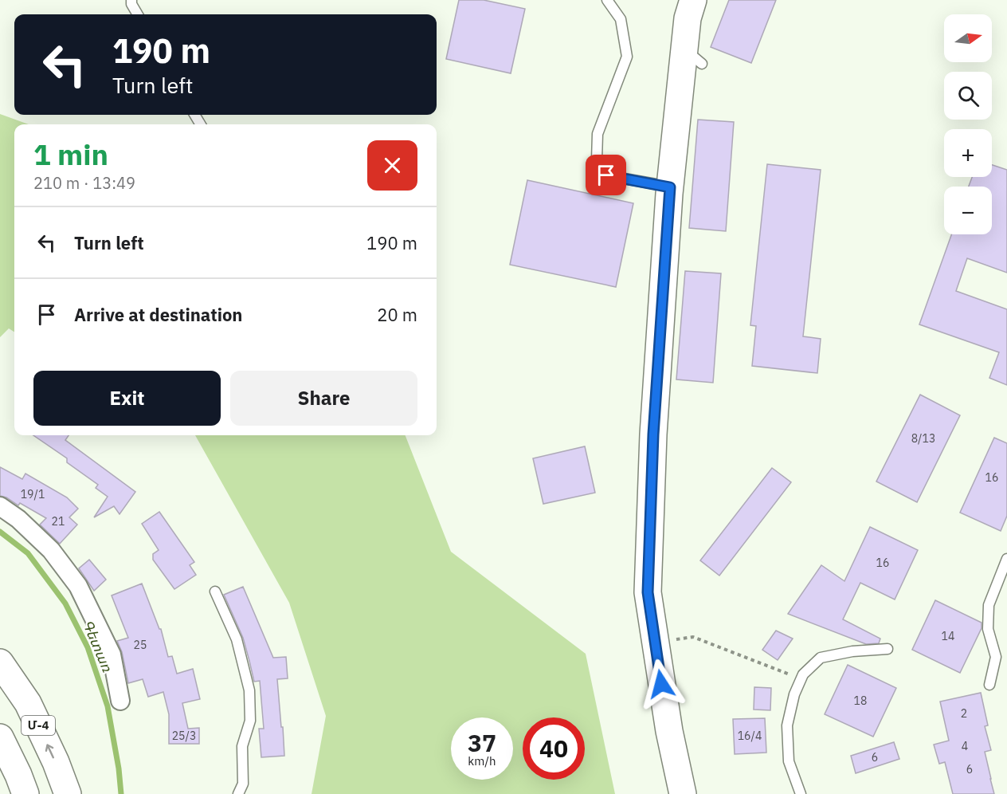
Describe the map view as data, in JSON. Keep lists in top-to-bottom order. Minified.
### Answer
{"streets":{"main road":["Մ-4"]},"water":["Գետառ"],"house_numbers":["8/13","16","19/1","21","16","14","25","18","2","25/3","16/4","4","6","6"],"north":"right","page":{"map_buttons":["+","−"],"turn":["190 m","Turn left"],"heading":["1 min","210 m · 13:49"],"list":[{"name":"Turn left","value":"190 m"},{"name":"Arrive at destination","value":"20 m"}],"buttons":["Exit","Share"],"speed":"37 km/h","limit":"40"}}
